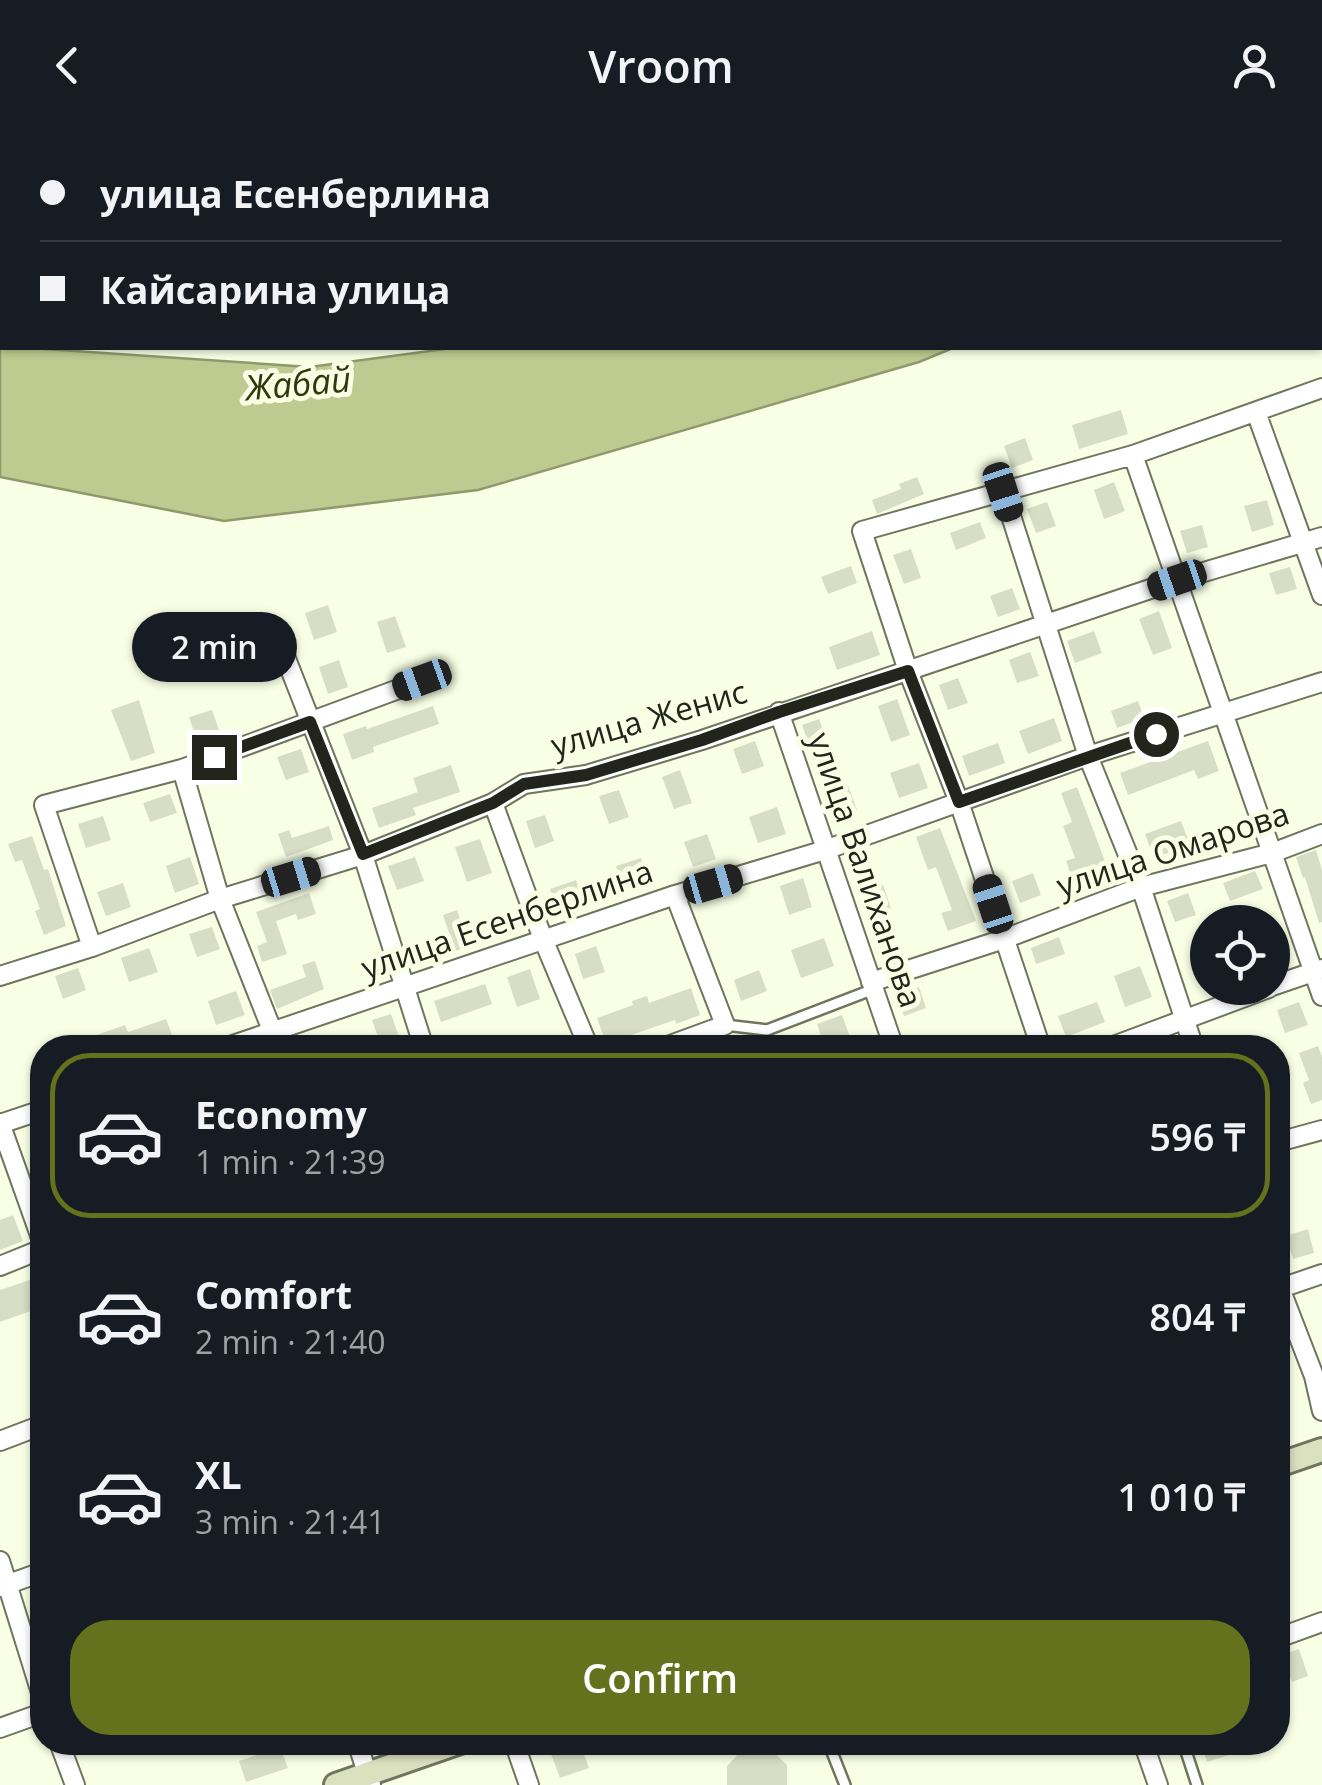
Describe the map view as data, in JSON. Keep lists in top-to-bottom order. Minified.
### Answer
{"streets":{"street":["улица Женис","улица Омарова","улица Валиханова","улица Есенберлина"]},"crossings":[["улица Женис","улица Валиханова"],["улица Омарова","улица Валиханова"],["улица Валиханова","улица Есенберлина"]],"water":["Жабай"],"page":{"header":"Vroom","banner":["улица Есенберлина","Кайсарина улица"],"bubble":"2 min","list":[{"name":"Economy","note":"1 min · 21:39","value":"596 ₸"},{"name":"Comfort","note":"2 min · 21:40","value":"804 ₸"},{"name":"XL","note":"3 min · 21:41","value":"1 010 ₸"}],"buttons":"Confirm"}}
